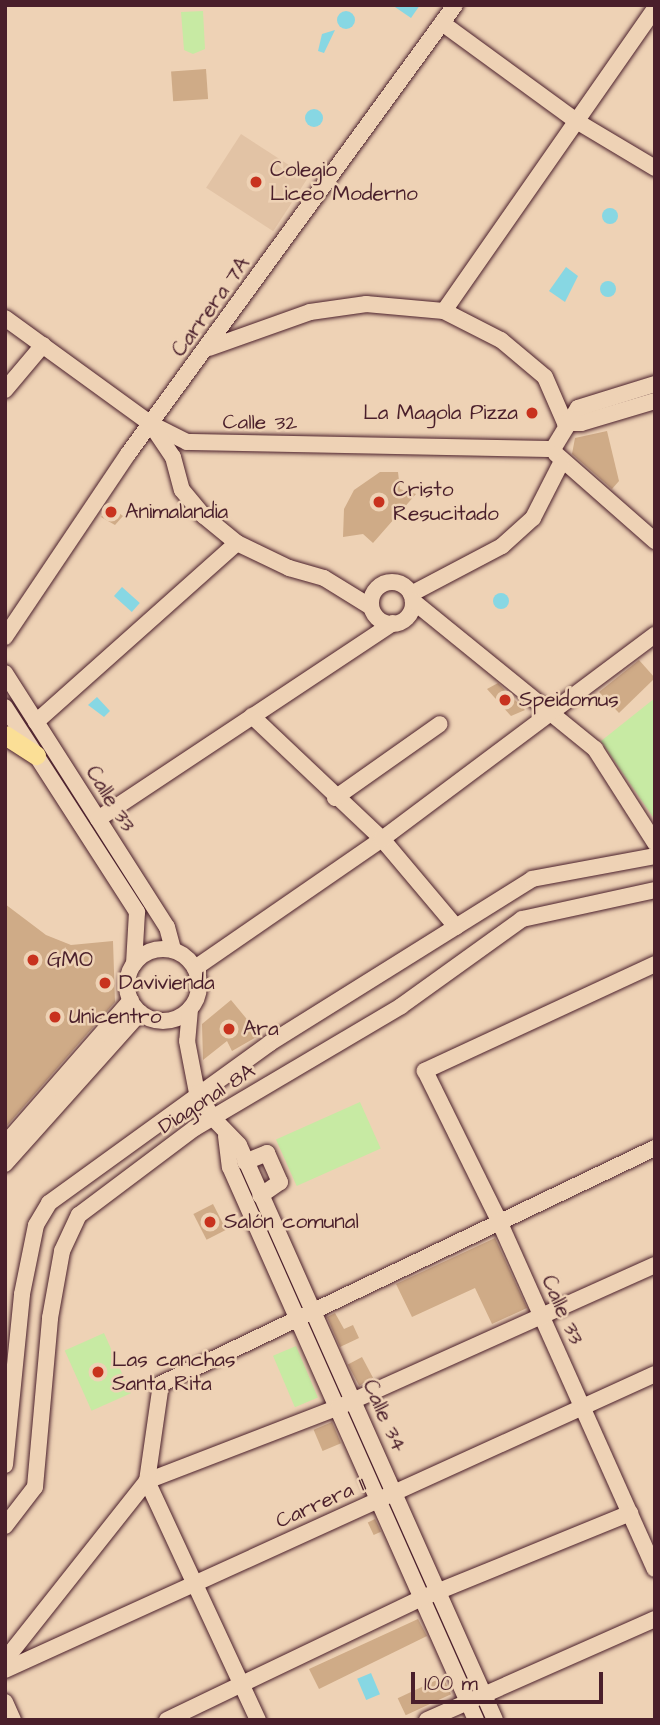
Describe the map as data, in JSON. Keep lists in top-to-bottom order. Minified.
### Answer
{"streets":{"street":["Carrera 7A","Calle 32","Calle 33","Diagonal 8A","Calle 34","Carrera 11"]},"crossings":[["Carrera 7A","Calle 32"],["Calle 33","Calle 34"],["Calle 33","Carrera 11"],["Diagonal 8A","Calle 34"],["Calle 34","Carrera 11"]],"places":["Colegio Liceo Moderno","La Magola Pizza","Cristo Resucitado","Animalandia","Speidomus","GMO","Davivienda","Unicentro","Ara","Salón comunal","Las canchas Santa Rita"],"scale_bar":"100 m"}
